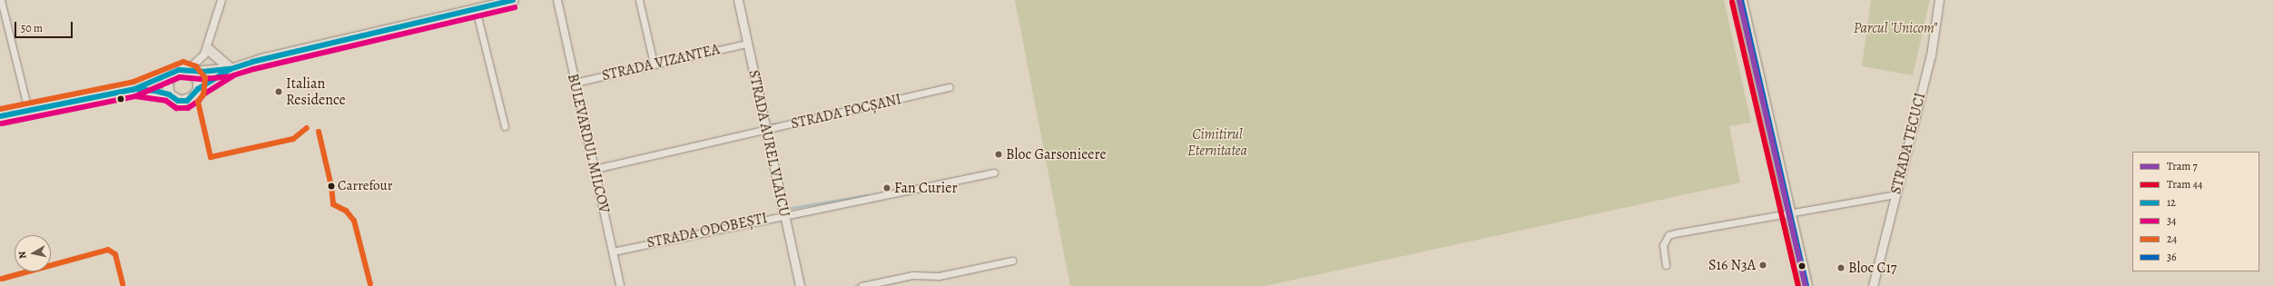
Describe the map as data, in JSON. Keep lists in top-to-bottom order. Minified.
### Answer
{"streets":{"main road":["STRADA AUREL VLAICU","STRADA TECUCI"],"street":["STRADA VIZANTEA","STRADA FOCȘANI","BULEVARDUL MILCOV","STRADA ODOBEȘTI"]},"crossings":[["STRADA VIZANTEA","BULEVARDUL MILCOV"],["STRADA VIZANTEA","STRADA AUREL VLAICU"],["STRADA FOCȘANI","BULEVARDUL MILCOV"],["STRADA FOCȘANI","STRADA AUREL VLAICU"],["BULEVARDUL MILCOV","STRADA ODOBEȘTI"],["STRADA AUREL VLAICU","STRADA ODOBEȘTI"]],"parks":["Parcul 'Unicom\"","Cimitirul Eternitatea"],"places":["Italian Residence","Bloc Garsonieere","Carrefour","Fan Curier","S16 N3A","Bloc C17"],"lines":["tram line 7","transit line 12","transit line 36","tram line 44","transit line 34","transit line 24"],"legend":["Tram 7","Tram 44","12","34","24","36"],"scale_bar":"50 m","north":"left"}
